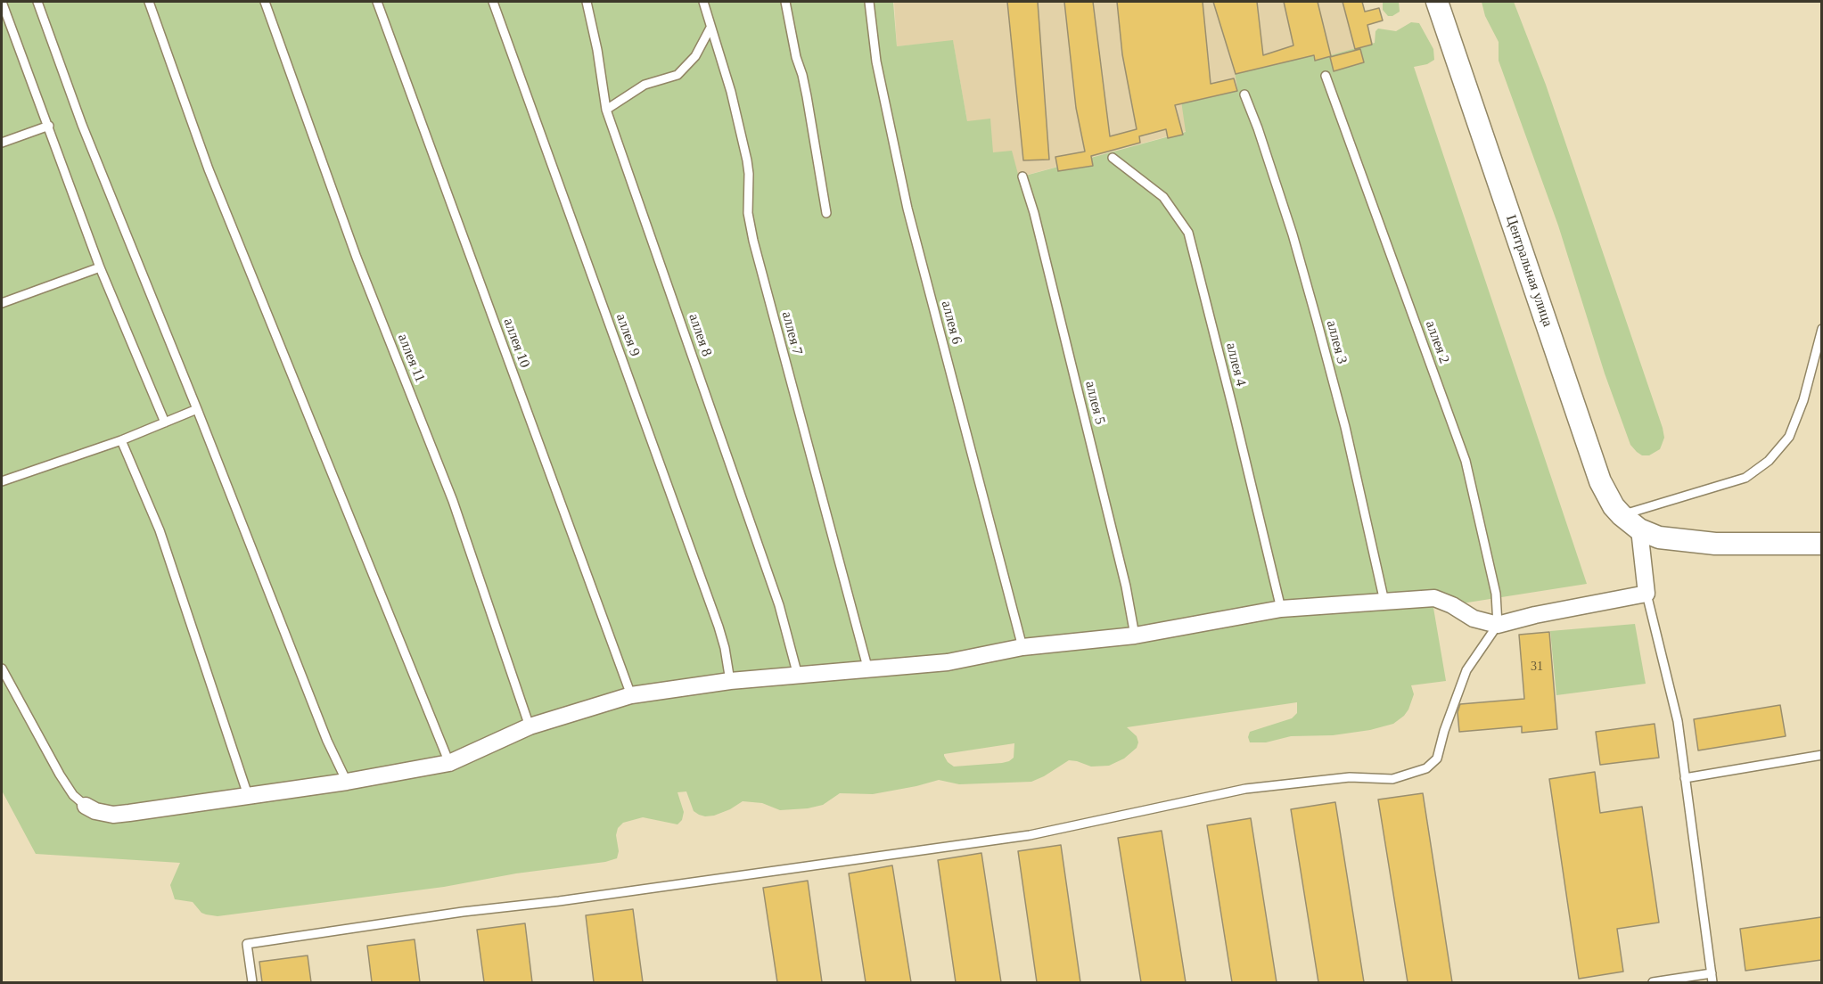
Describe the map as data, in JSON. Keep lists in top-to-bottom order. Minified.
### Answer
{"streets":{"street":["Центральная улица"],"lane":["аллея 6","аллея 7","аллея 9","аллея 8","аллея 3","аллея 2","аллея 10","аллея 11","аллея 4","аллея 5"]},"house_numbers":["31"]}
